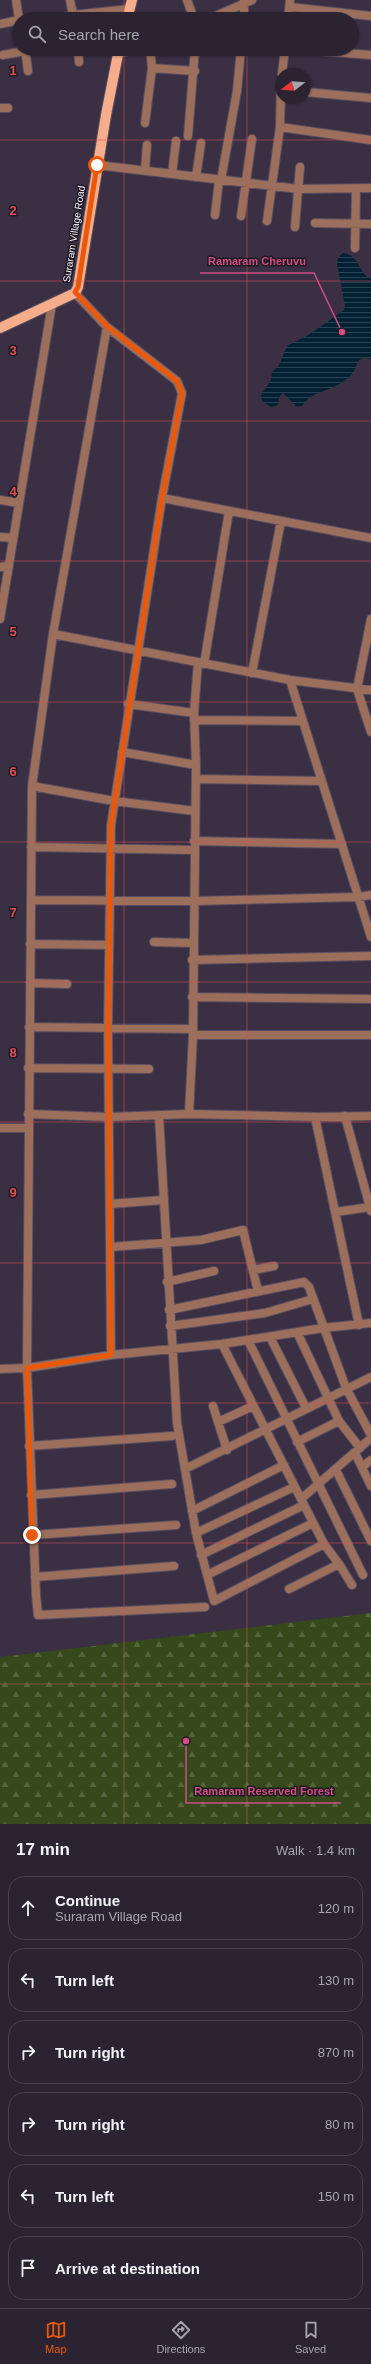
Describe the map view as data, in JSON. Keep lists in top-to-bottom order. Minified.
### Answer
{"streets":{"main road":["Suraram Village Road"]},"places":["Ramaram Cheruvu","Ramaram Reserved Forest"],"north":"left","page":{"search":"Search here","heading":["17 min","Walk · 1.4 km"],"list":[["Continue","Suraram Village Road","120 m"],["Turn left","130 m"],["Turn right","870 m"],["Turn right","80 m"],["Turn left","150 m"],"Arrive at destination"],"nav":["Map","Directions","Saved"]},"grid":{"rows":["1","2","3","4","5","6","7","8","9"]}}
